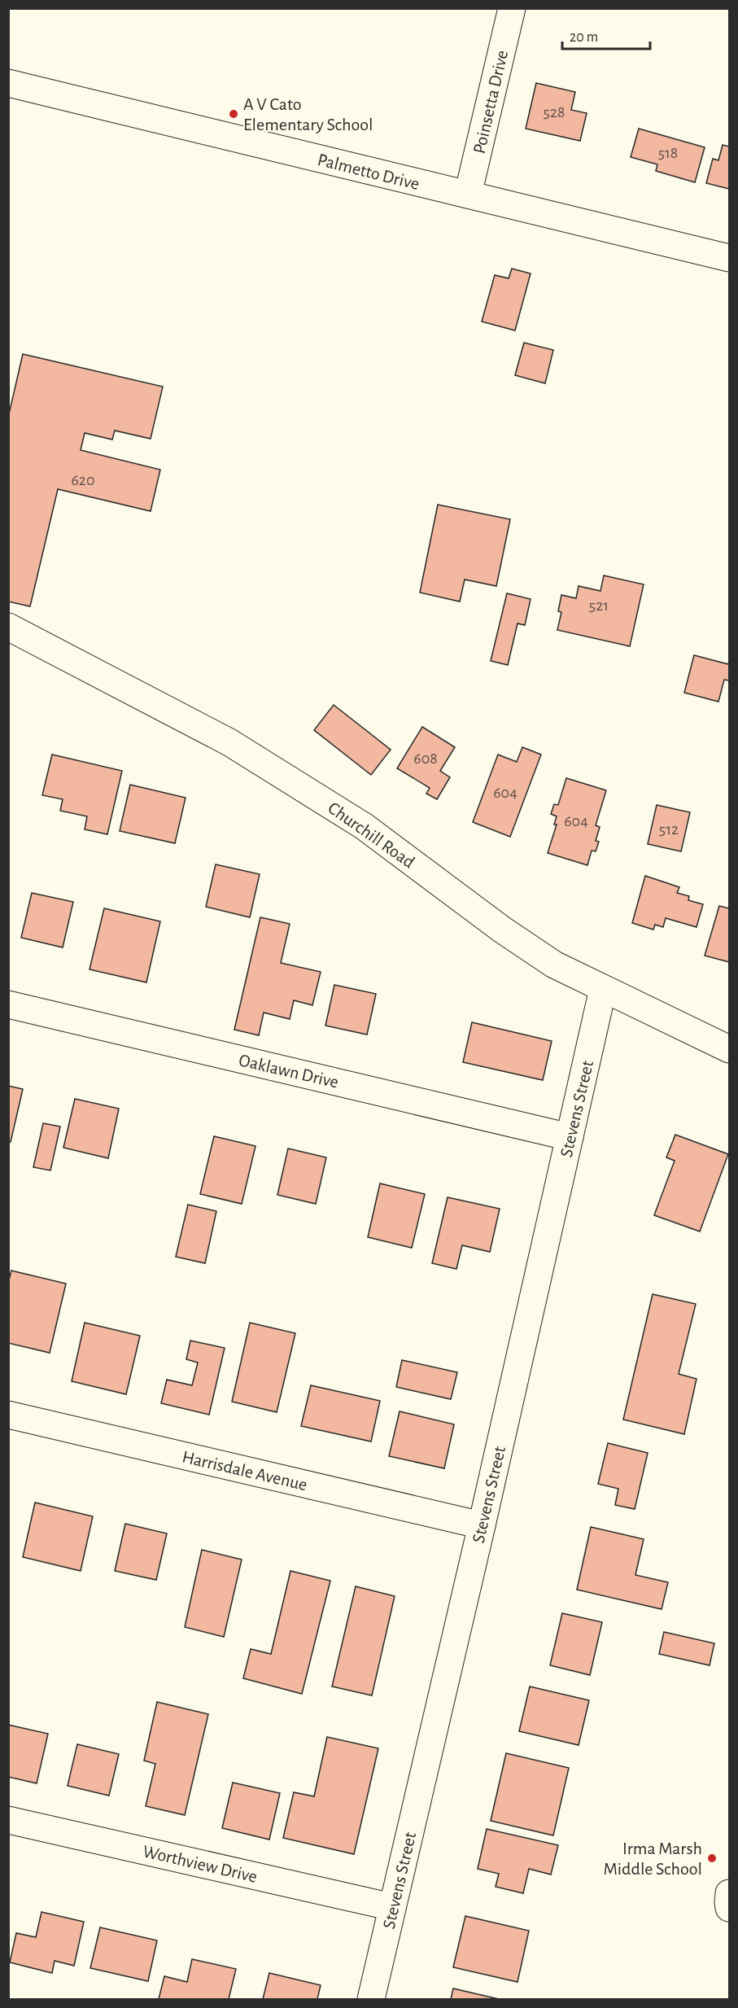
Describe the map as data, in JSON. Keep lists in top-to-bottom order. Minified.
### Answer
{"streets":{"street":["Poinsetta Drive","Palmetto Drive","Churchill Road","Oaklawn Drive","Stevens Street","Harrisdale Avenue","Worthview Drive"]},"crossings":[["Poinsetta Drive","Palmetto Drive"],["Churchill Road","Stevens Street"],["Oaklawn Drive","Stevens Street"],["Stevens Street","Harrisdale Avenue"],["Stevens Street","Worthview Drive"]],"places":["A V Cato Elementary School","Irma Marsh Middle School"],"house_numbers":["528","518","620","521","608","604","604","512"],"scale_bar":"20 m"}
